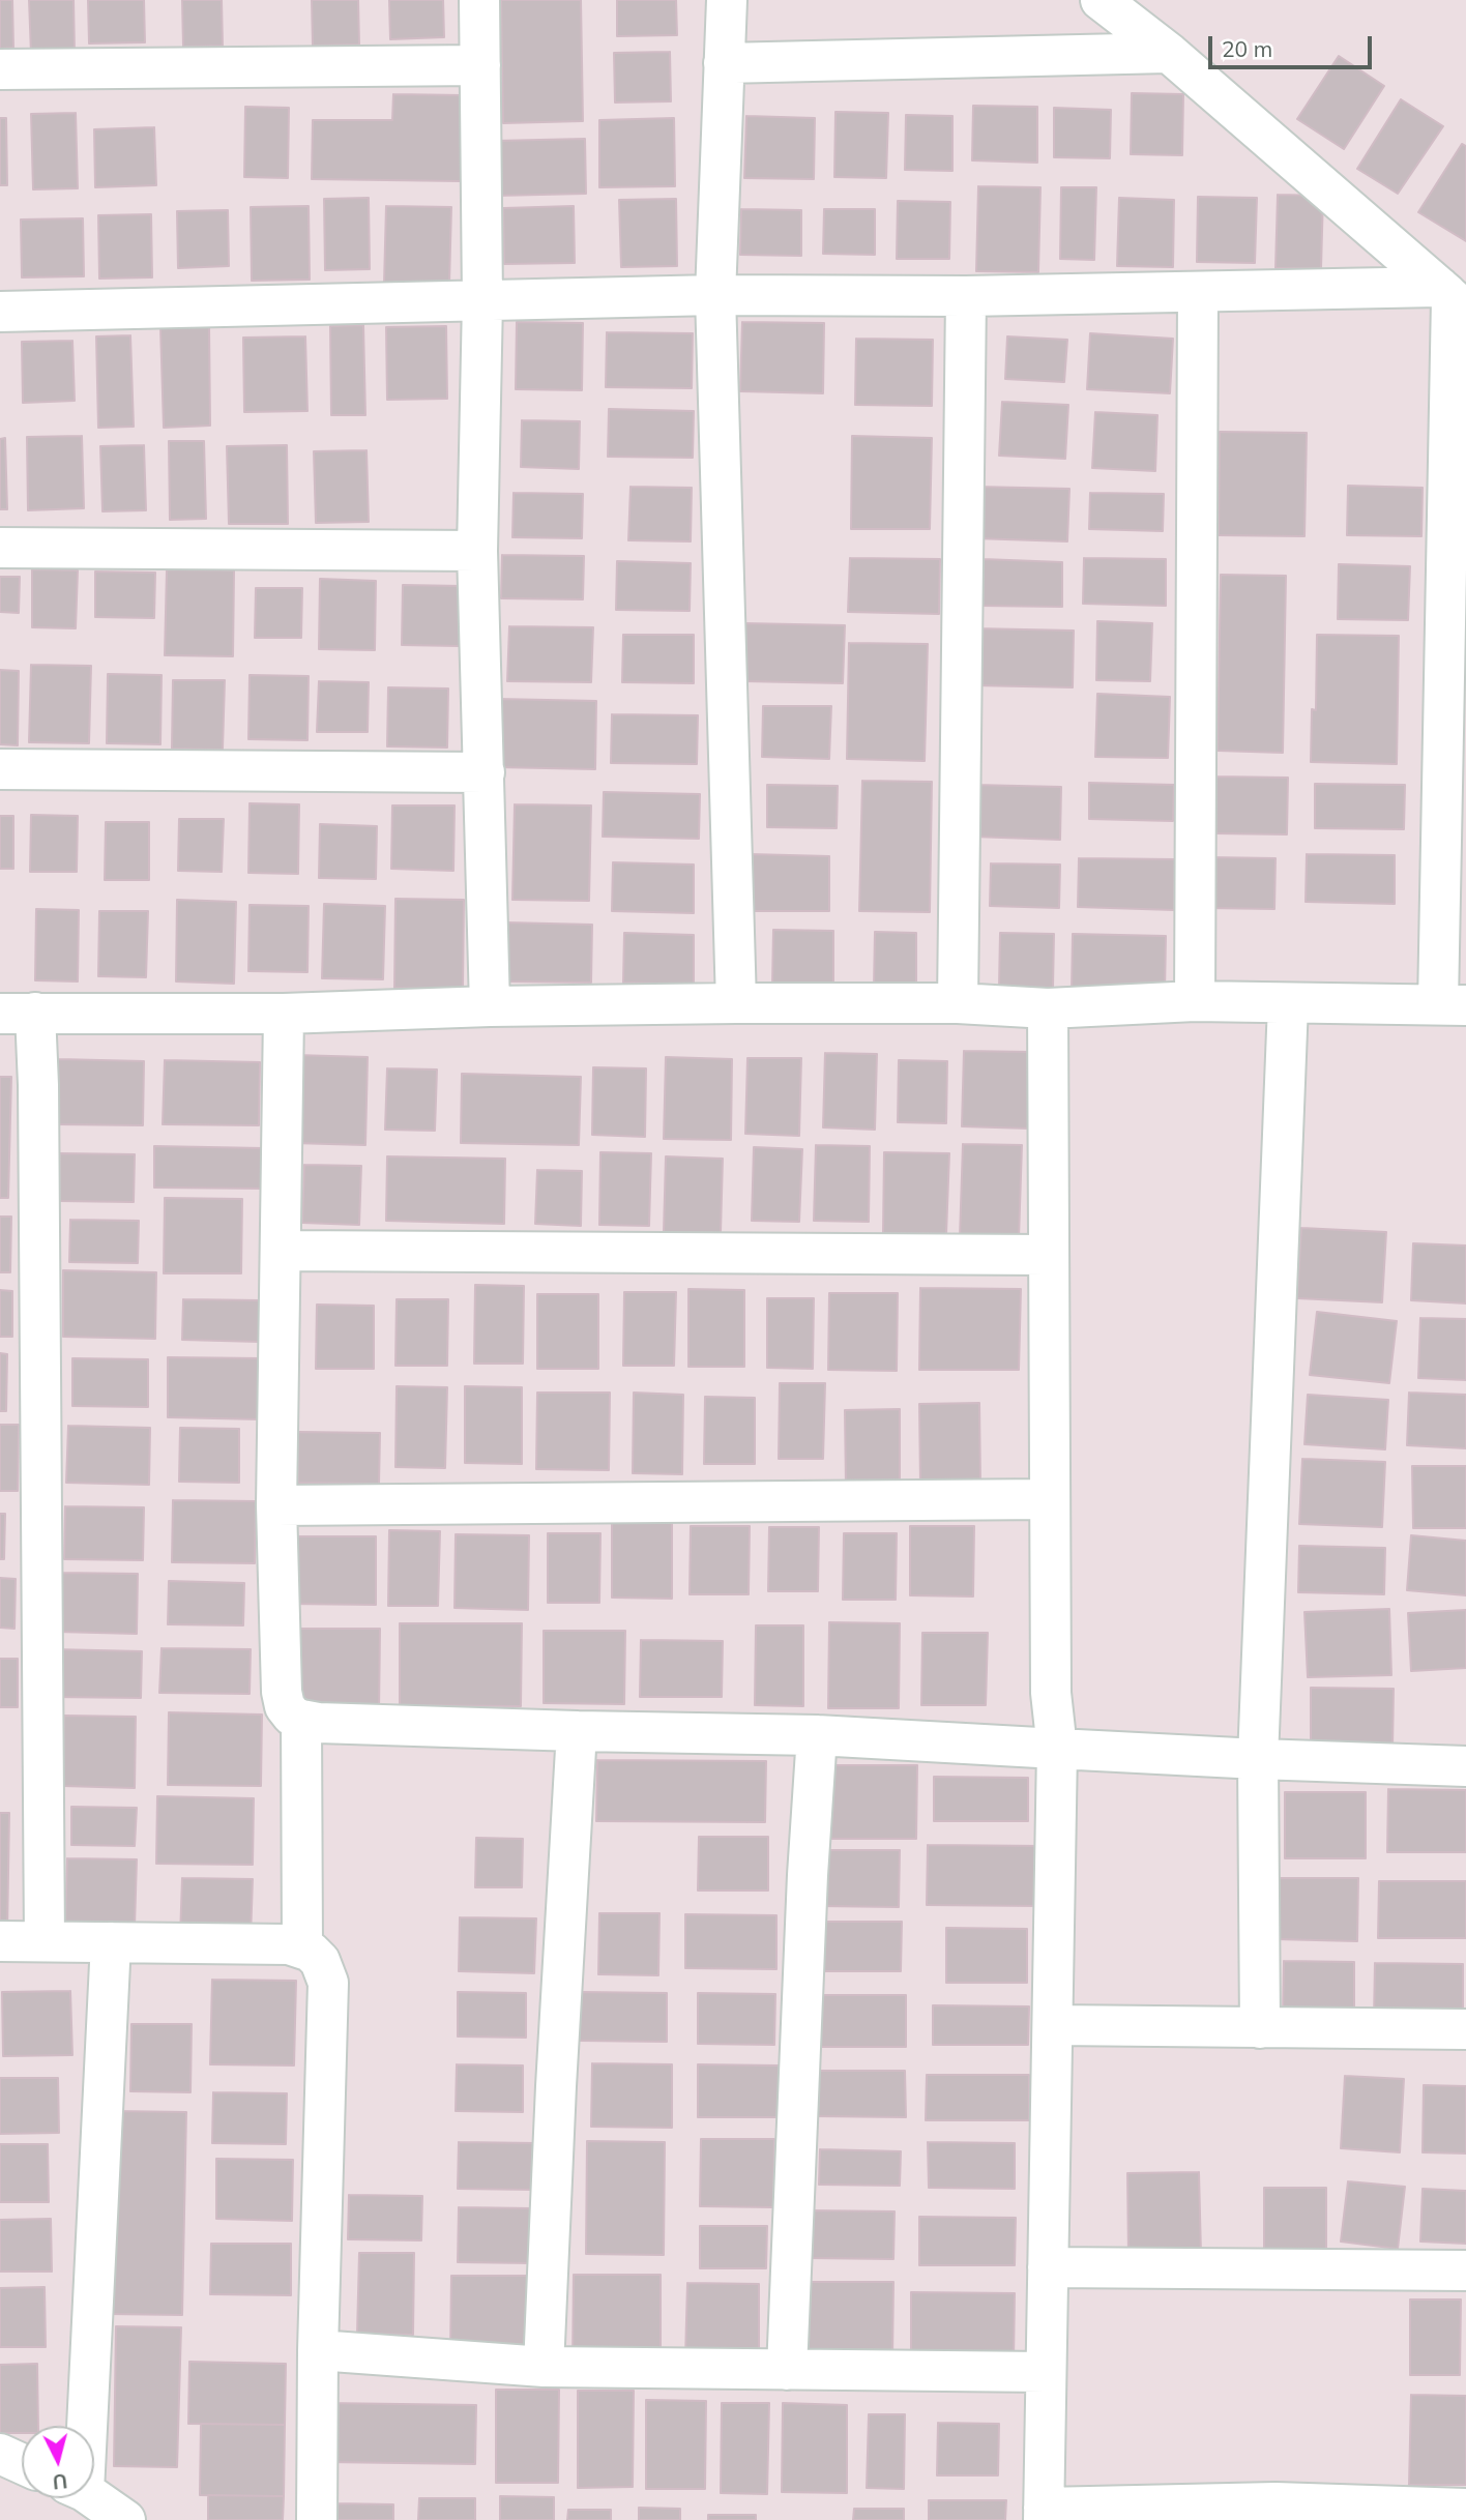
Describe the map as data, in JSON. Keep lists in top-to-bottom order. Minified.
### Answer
{"scale_bar":"20 m","north":"bottom"}
